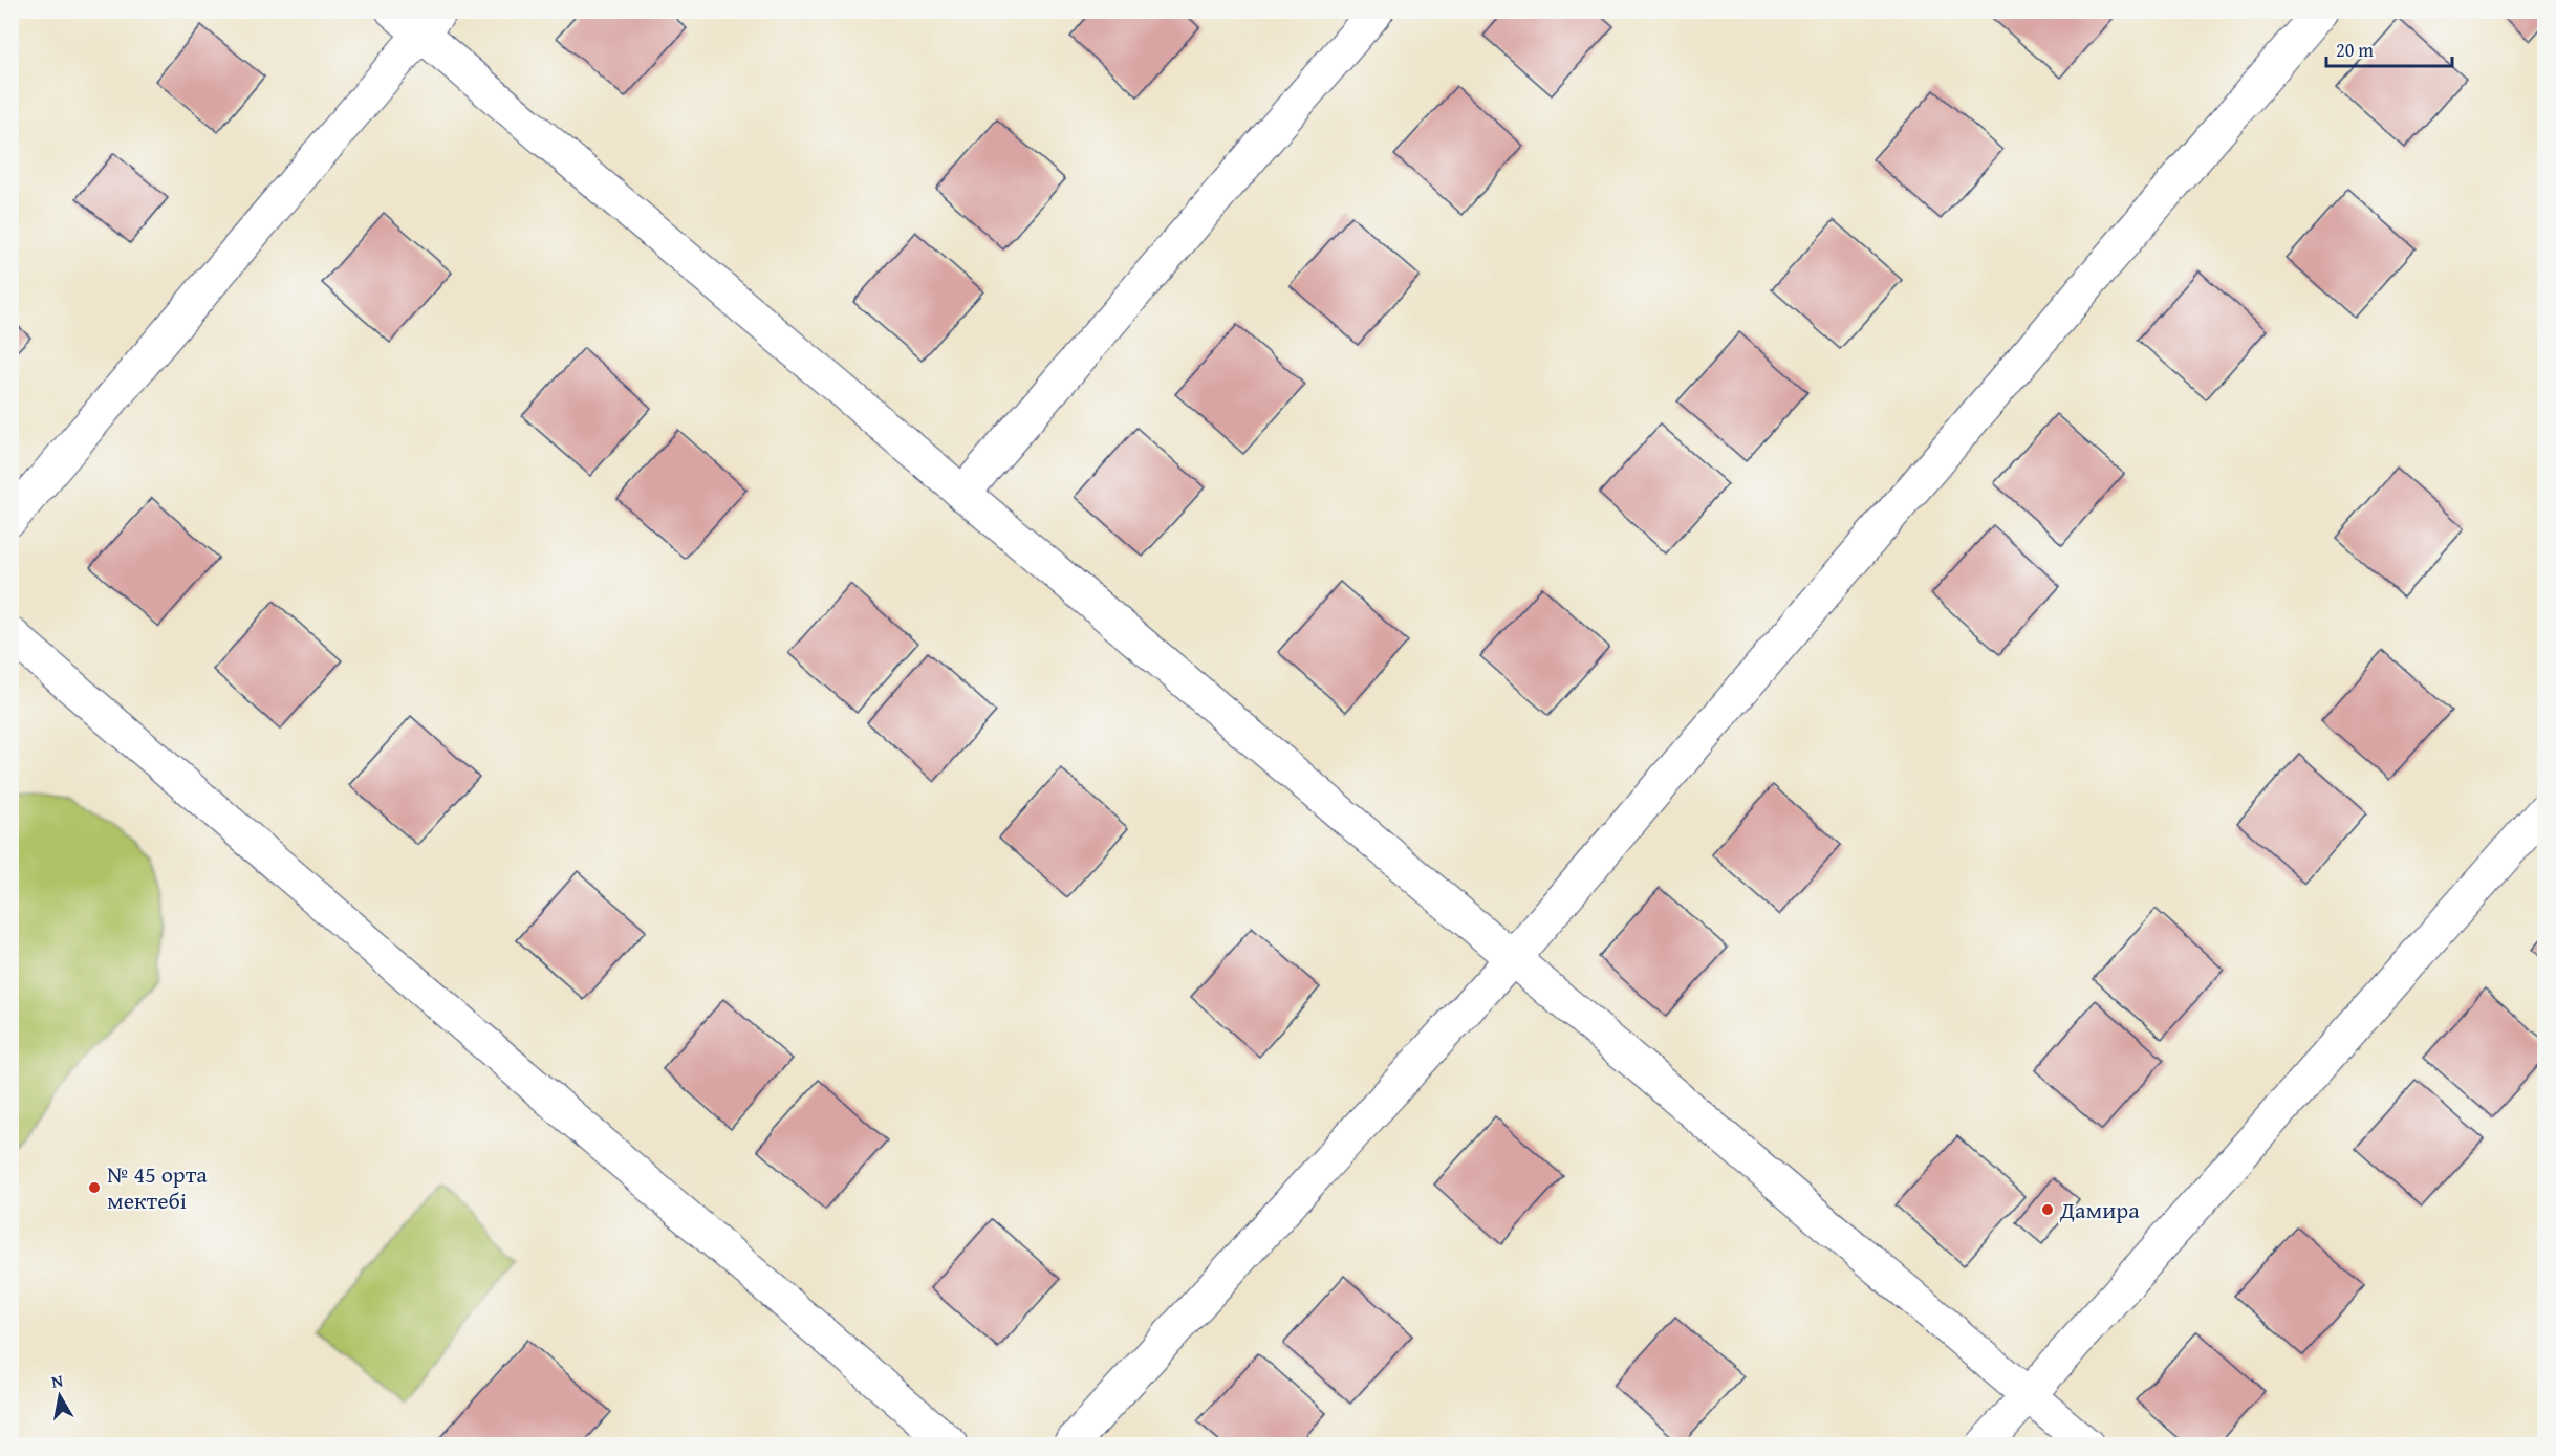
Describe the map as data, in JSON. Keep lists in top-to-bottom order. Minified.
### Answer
{"places":["№ 45 орта мектебі","Дамира"],"scale_bar":"20 m","north":"top"}
